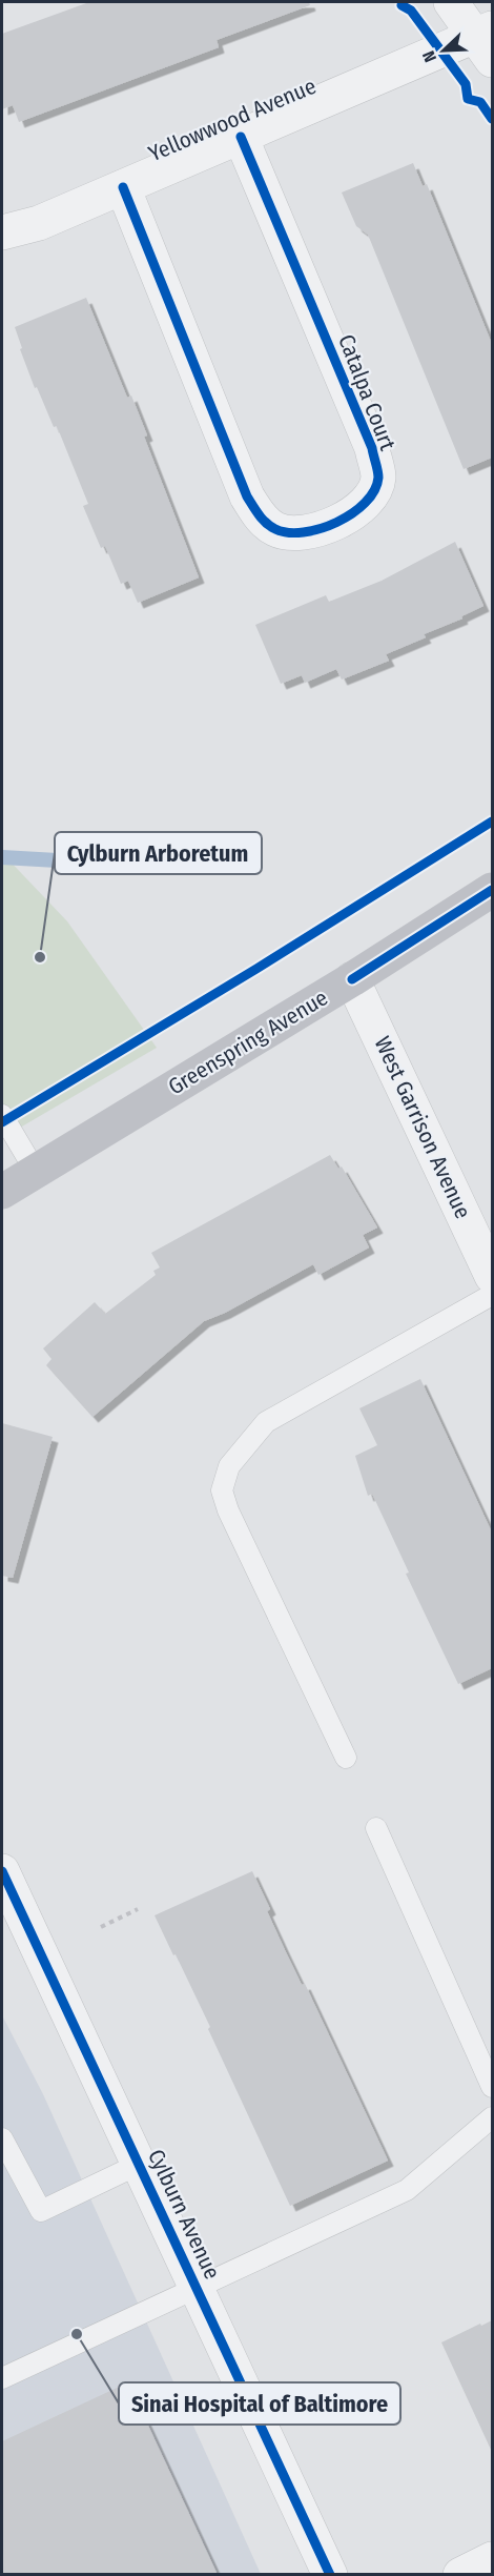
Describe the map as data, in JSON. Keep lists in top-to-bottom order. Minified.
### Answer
{"streets":{"main road":["Greenspring Avenue"],"street":["Yellowwood Avenue","Catalpa Court","West Garrison Avenue","Cylburn Avenue"]},"crossings":[["Yellowwood Avenue","Catalpa Court"],["Greenspring Avenue","West Garrison Avenue"]],"places":["Cylburn Arboretum","Sinai Hospital of Baltimore"],"north":"bottom left"}
